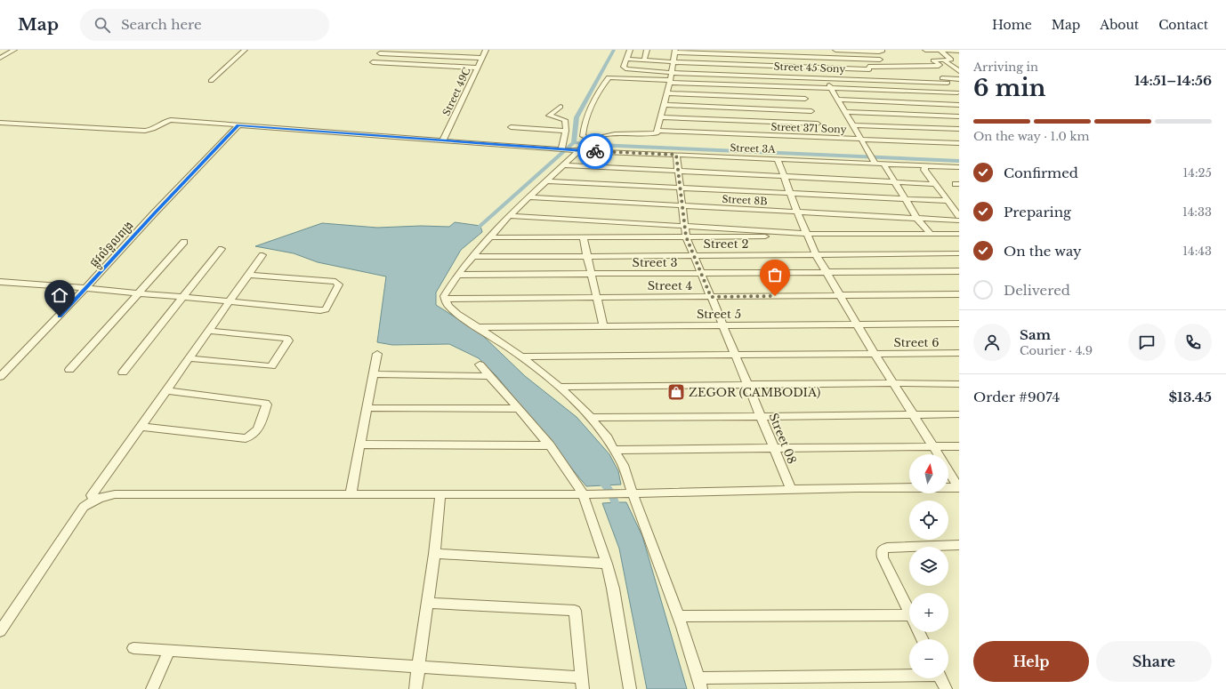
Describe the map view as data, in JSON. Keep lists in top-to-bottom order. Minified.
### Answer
{"streets":{"street":["Street 45 Sony","Street 49C","Street 371 Sony","Street 3A","Street 8B","ផ្លូវលំទួលពង្រ","Street 2","Street 3","Street 4","Street 5","Street 6","Street 08"]},"crossings":[["Street 371 Sony","Street 3A"],["Street 3A","Street 08"],["Street 8B","Street 08"],["Street 2","Street 08"],["Street 3","Street 08"],["Street 4","Street 08"],["Street 5","Street 08"],["Street 6","Street 08"]],"places":{"shop":["ZEGOR (CAMBODIA)"]},"north":"top","page":{"header":"Map","search":"Search here","nav":["Home","Map","About","Contact"],"heading":["6 min","Arriving in","14:51–14:56"],"panel":["Sam","Courier · 4.9","Order #9074","$13.45"],"bar":"On the way · 1.0 km","list":[["Confirmed","14:25"],["Preparing","14:33"],["On the way","14:43"],"Delivered"],"map_buttons":["+","−"],"buttons":["Help","Share"]}}
